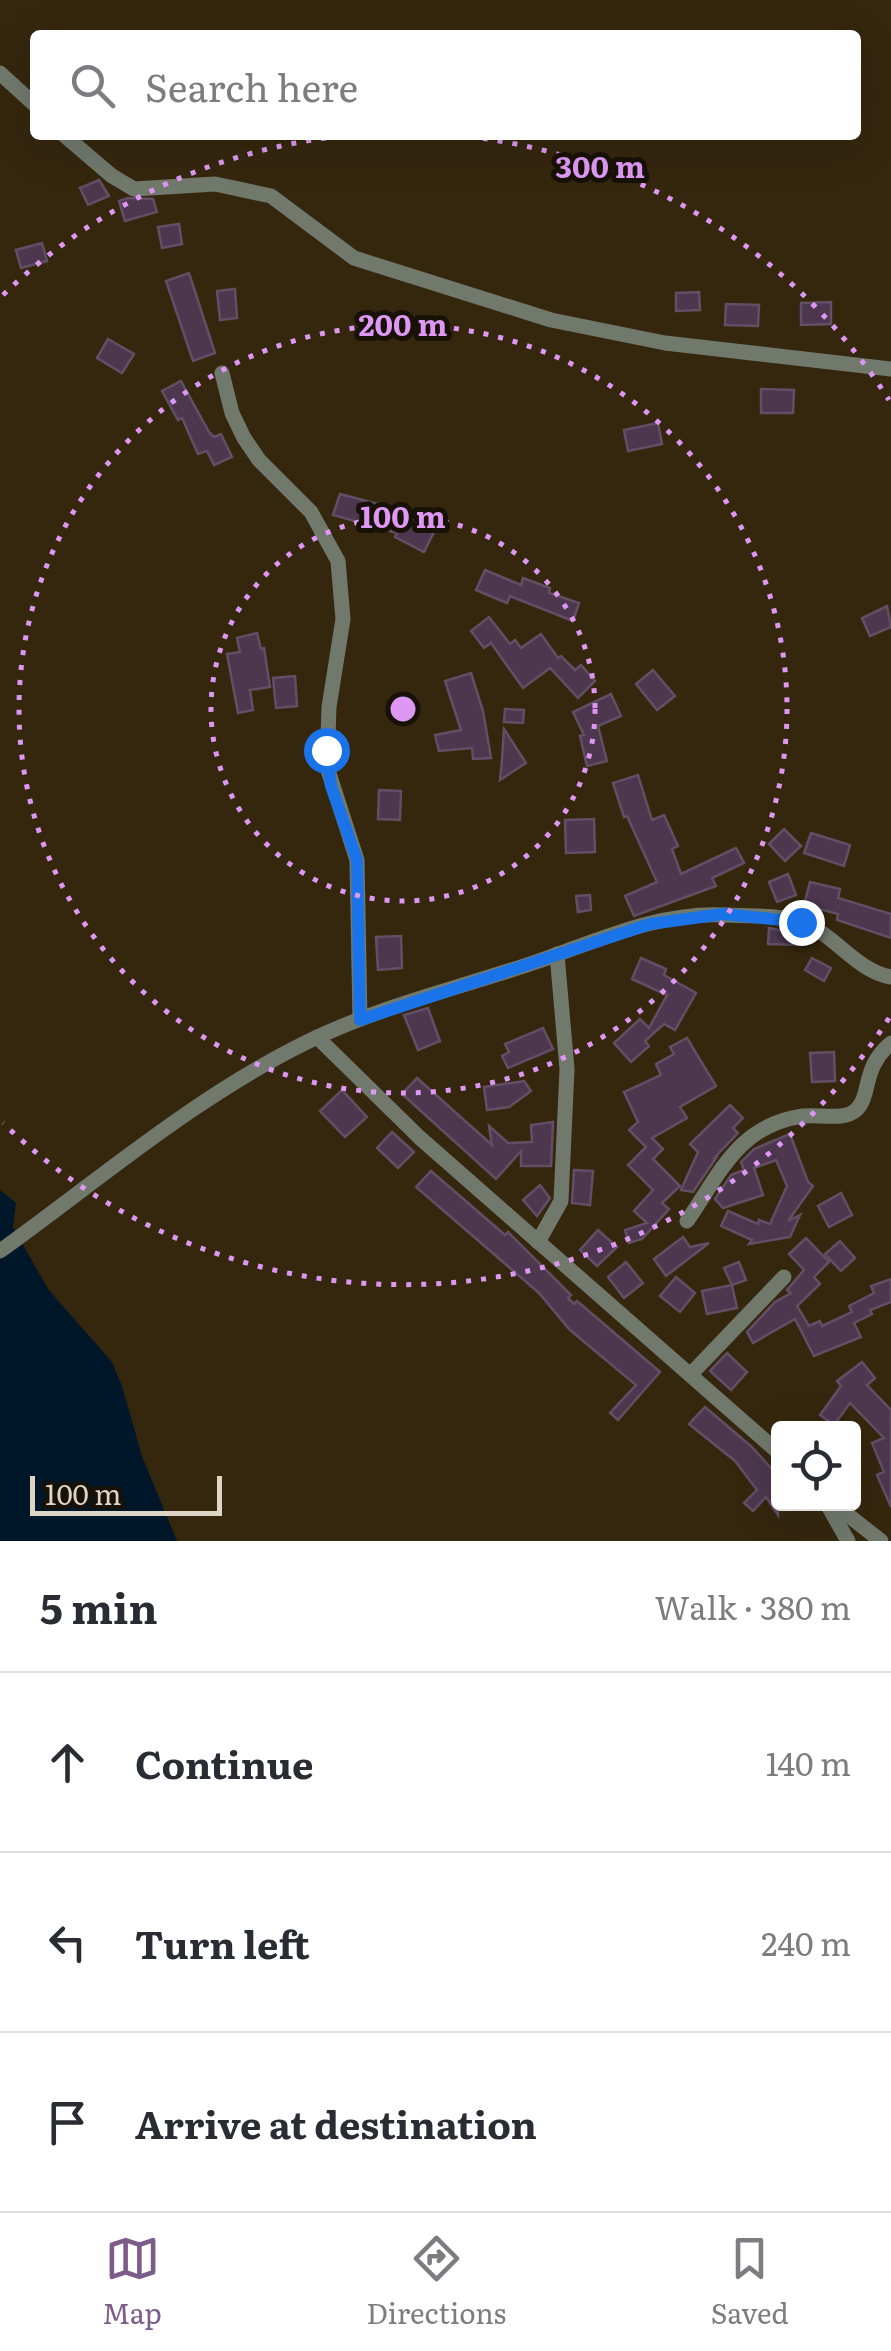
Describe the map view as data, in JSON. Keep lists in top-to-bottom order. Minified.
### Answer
{"scale_bar":"100 m","page":{"search":"Search here","scale":"100 m","heading":["5 min","Walk · 380 m"],"list":[["Continue","140 m"],["Turn left","240 m"],"Arrive at destination"],"nav":["Map","Directions","Saved"]},"rings":["300 m","200 m","100 m"]}
